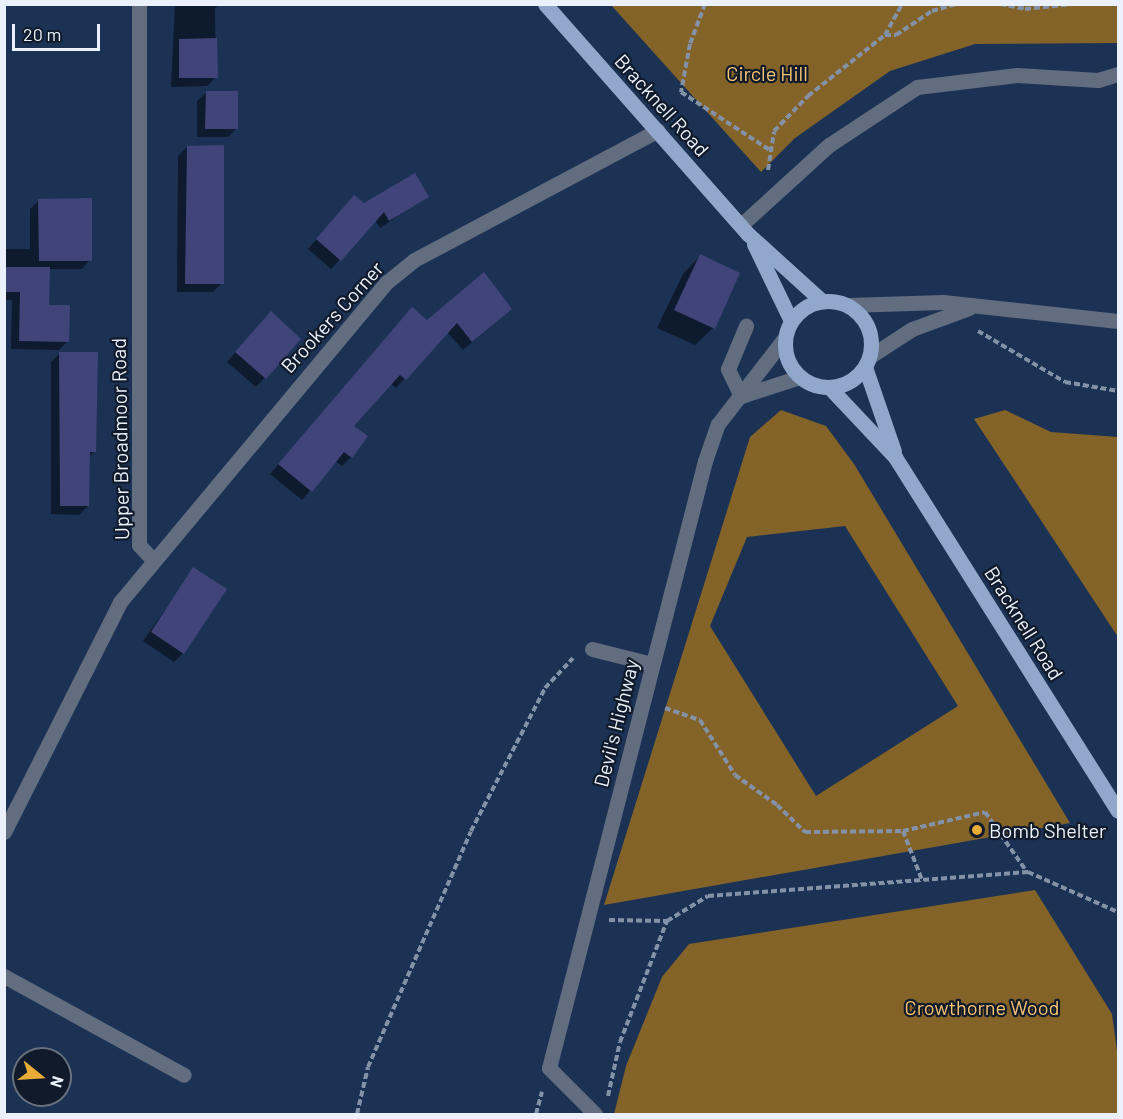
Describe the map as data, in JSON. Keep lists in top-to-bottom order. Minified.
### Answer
{"streets":{"main road":["Bracknell Road"],"street":["Brookers Corner","Upper Broadmoor Road","Devil's Highway"]},"crossings":[["Bracknell Road","Brookers Corner"],["Bracknell Road","Devil's Highway"],["Brookers Corner","Upper Broadmoor Road"]],"parks":["Circle Hill","Crowthorne Wood"],"places":["Bomb Shelter"],"scale_bar":"20 m","north":"right"}
